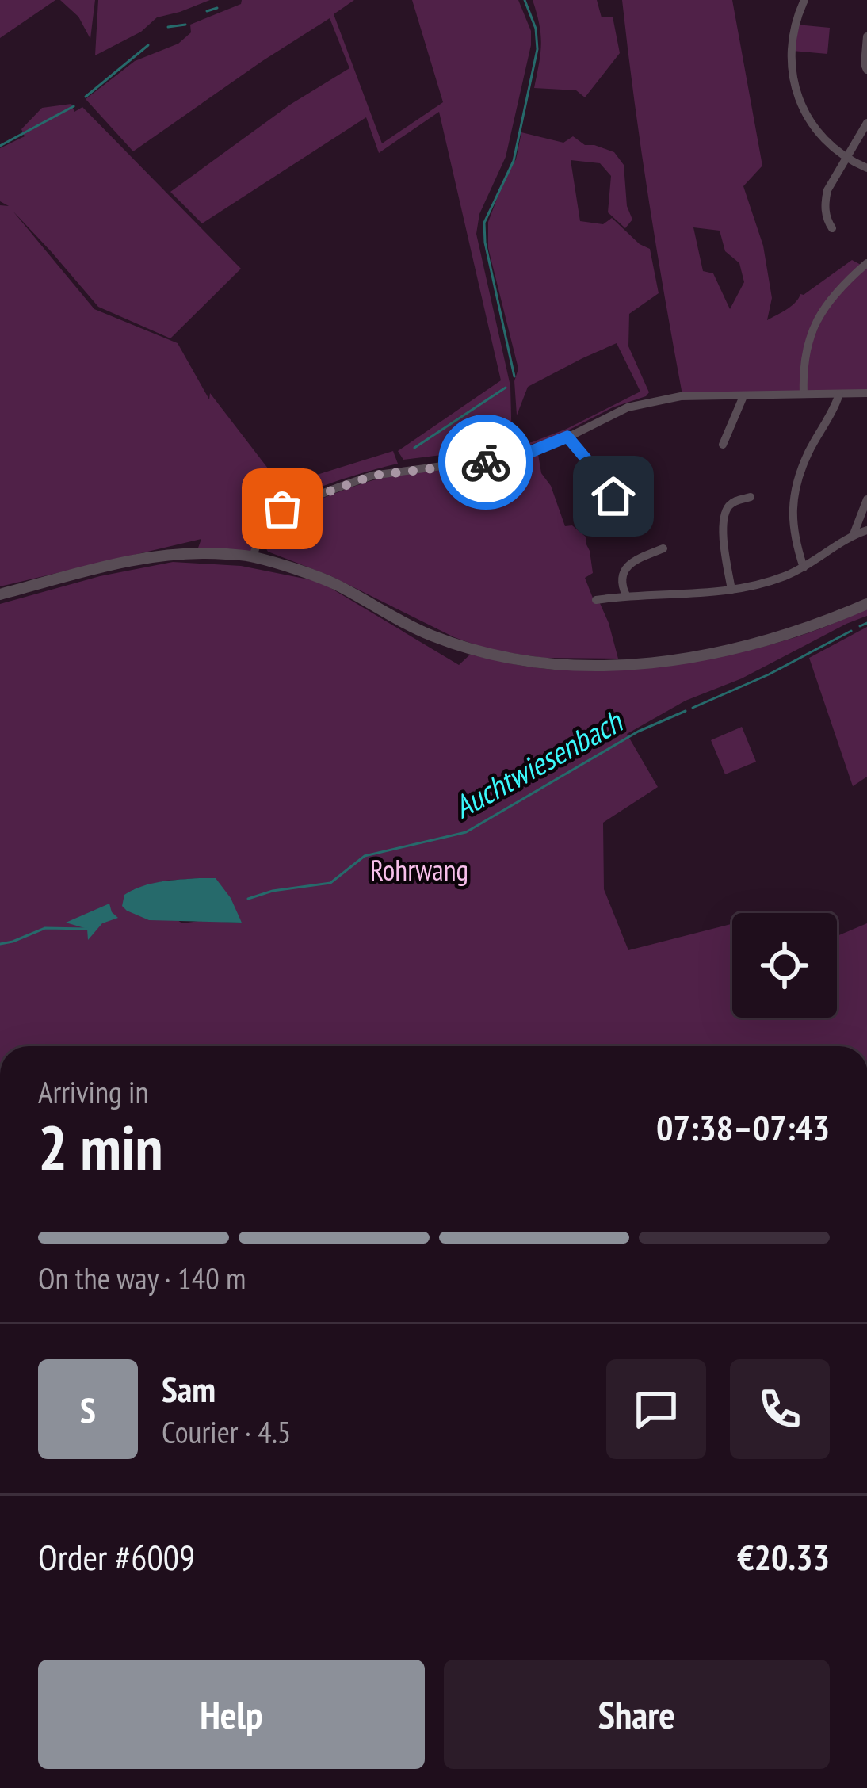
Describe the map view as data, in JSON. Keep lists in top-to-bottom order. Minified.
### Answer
{"water":["Auchtwiesenbach"],"parks":["Rohrwang"],"page":{"heading":["2 min","Arriving in","07:38–07:43"],"panel":["Sam","Courier · 4.5","Order #6009","€20.33"],"bar":"On the way · 140 m","round":"S","buttons":["Help","Share"]}}
